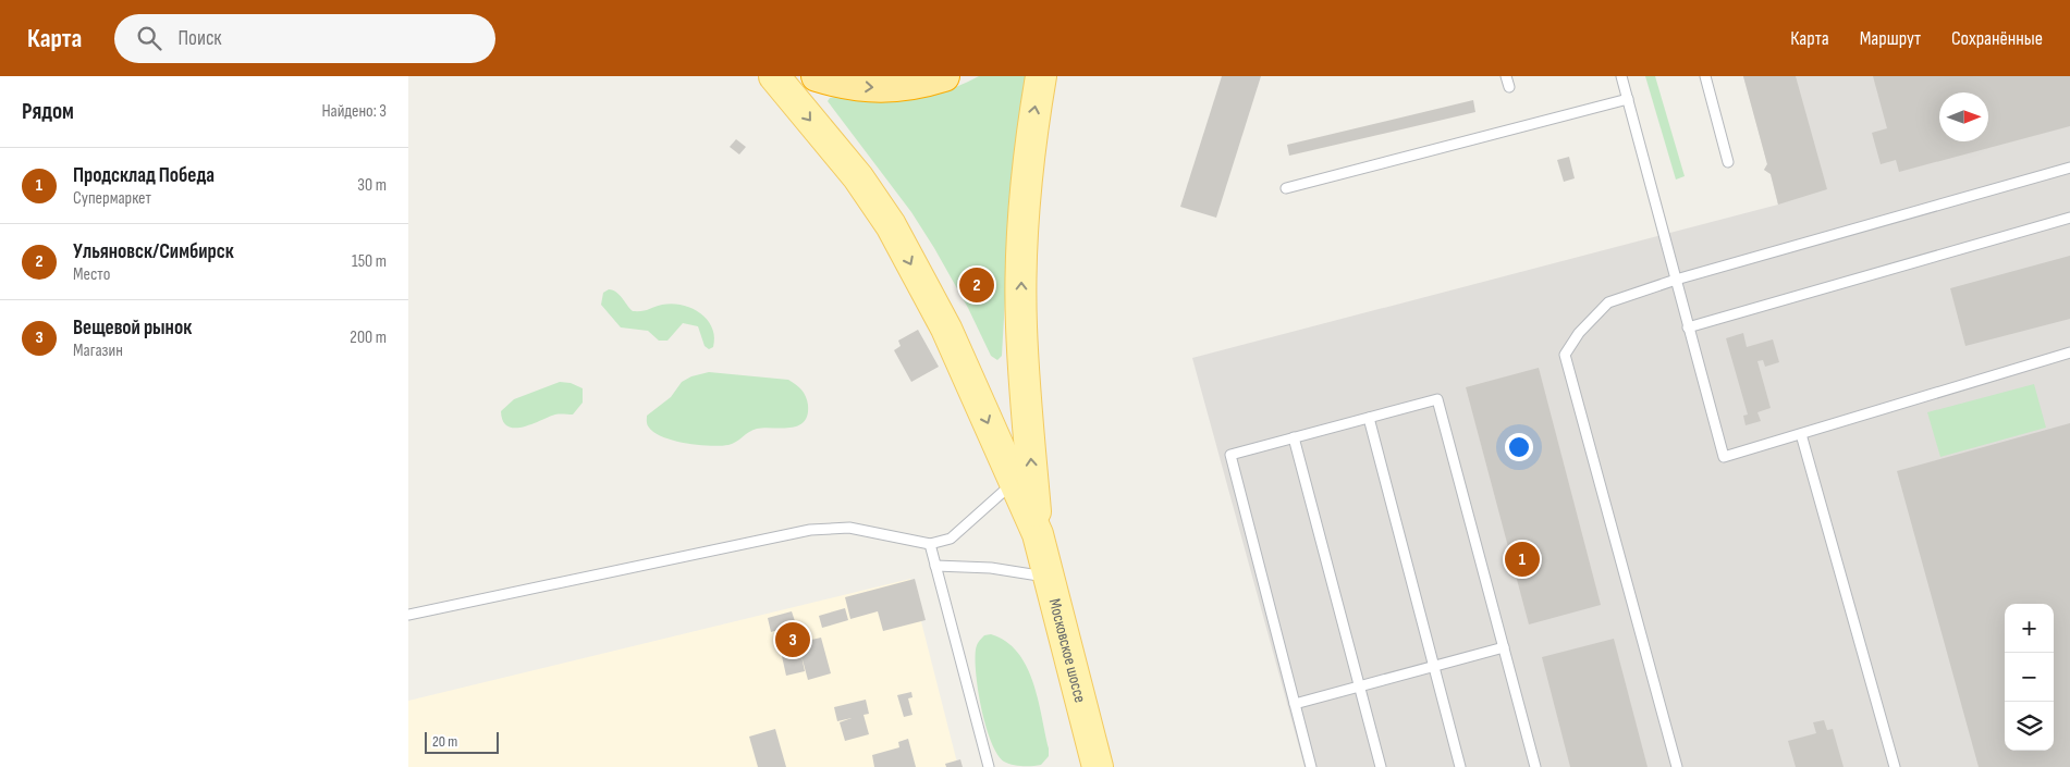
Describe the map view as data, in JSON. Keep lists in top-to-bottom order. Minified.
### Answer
{"streets":{"main road":["Московское шоссе"]},"scale_bar":"20 m","north":"right","page":{"header":"Карта","search":"Поиск","nav":["Карта","Маршрут","Сохранённые"],"heading":["Рядом","Найдено: 3"],"list":[{"mark":"1","name":"Продсклад Победа","note":"Супермаркет","value":"30 m"},{"mark":"2","name":"Ульяновск/Симбирск","note":"Место","value":"150 m"},{"mark":"3","name":"Вещевой рынок","note":"Магазин","value":"200 m"}],"pins":["2","1","3"],"map_buttons":["+","−"],"scale":"20 m"}}
